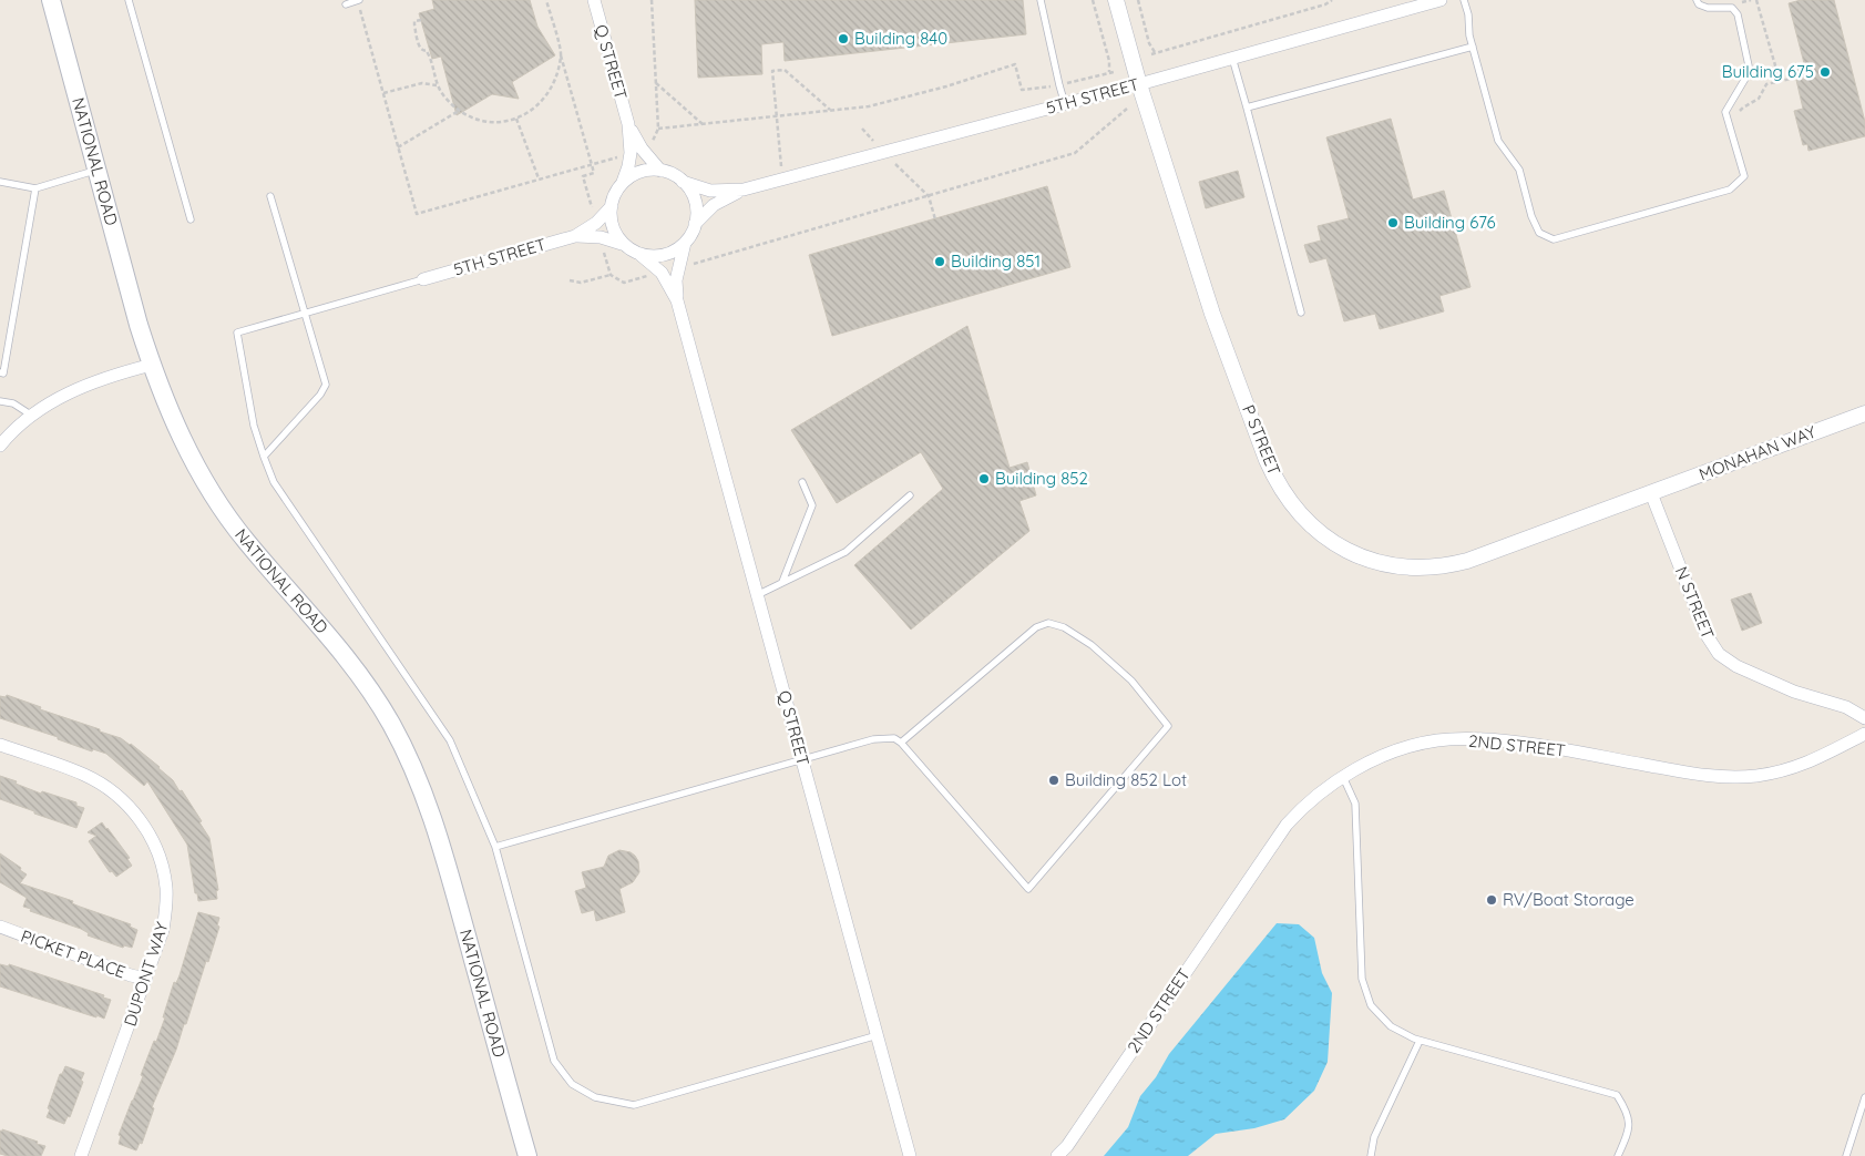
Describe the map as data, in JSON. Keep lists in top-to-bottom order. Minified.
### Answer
{"streets":{"main road":["NATIONAL ROAD"],"street":["Q STREET","5TH STREET","P STREET","MONAHAN WAY","N STREET","2ND STREET","PICKET PLACE","DUPONT WAY"]},"crossings":[["Q STREET","5TH STREET"],["5TH STREET","P STREET"],["P STREET","MONAHAN WAY"],["P STREET","N STREET"],["MONAHAN WAY","N STREET"],["PICKET PLACE","DUPONT WAY"]],"places":["Building 840","Building 675","Building 676","Building 851","Building 852","Building 852 Lot","RV/Boat Storage"]}
